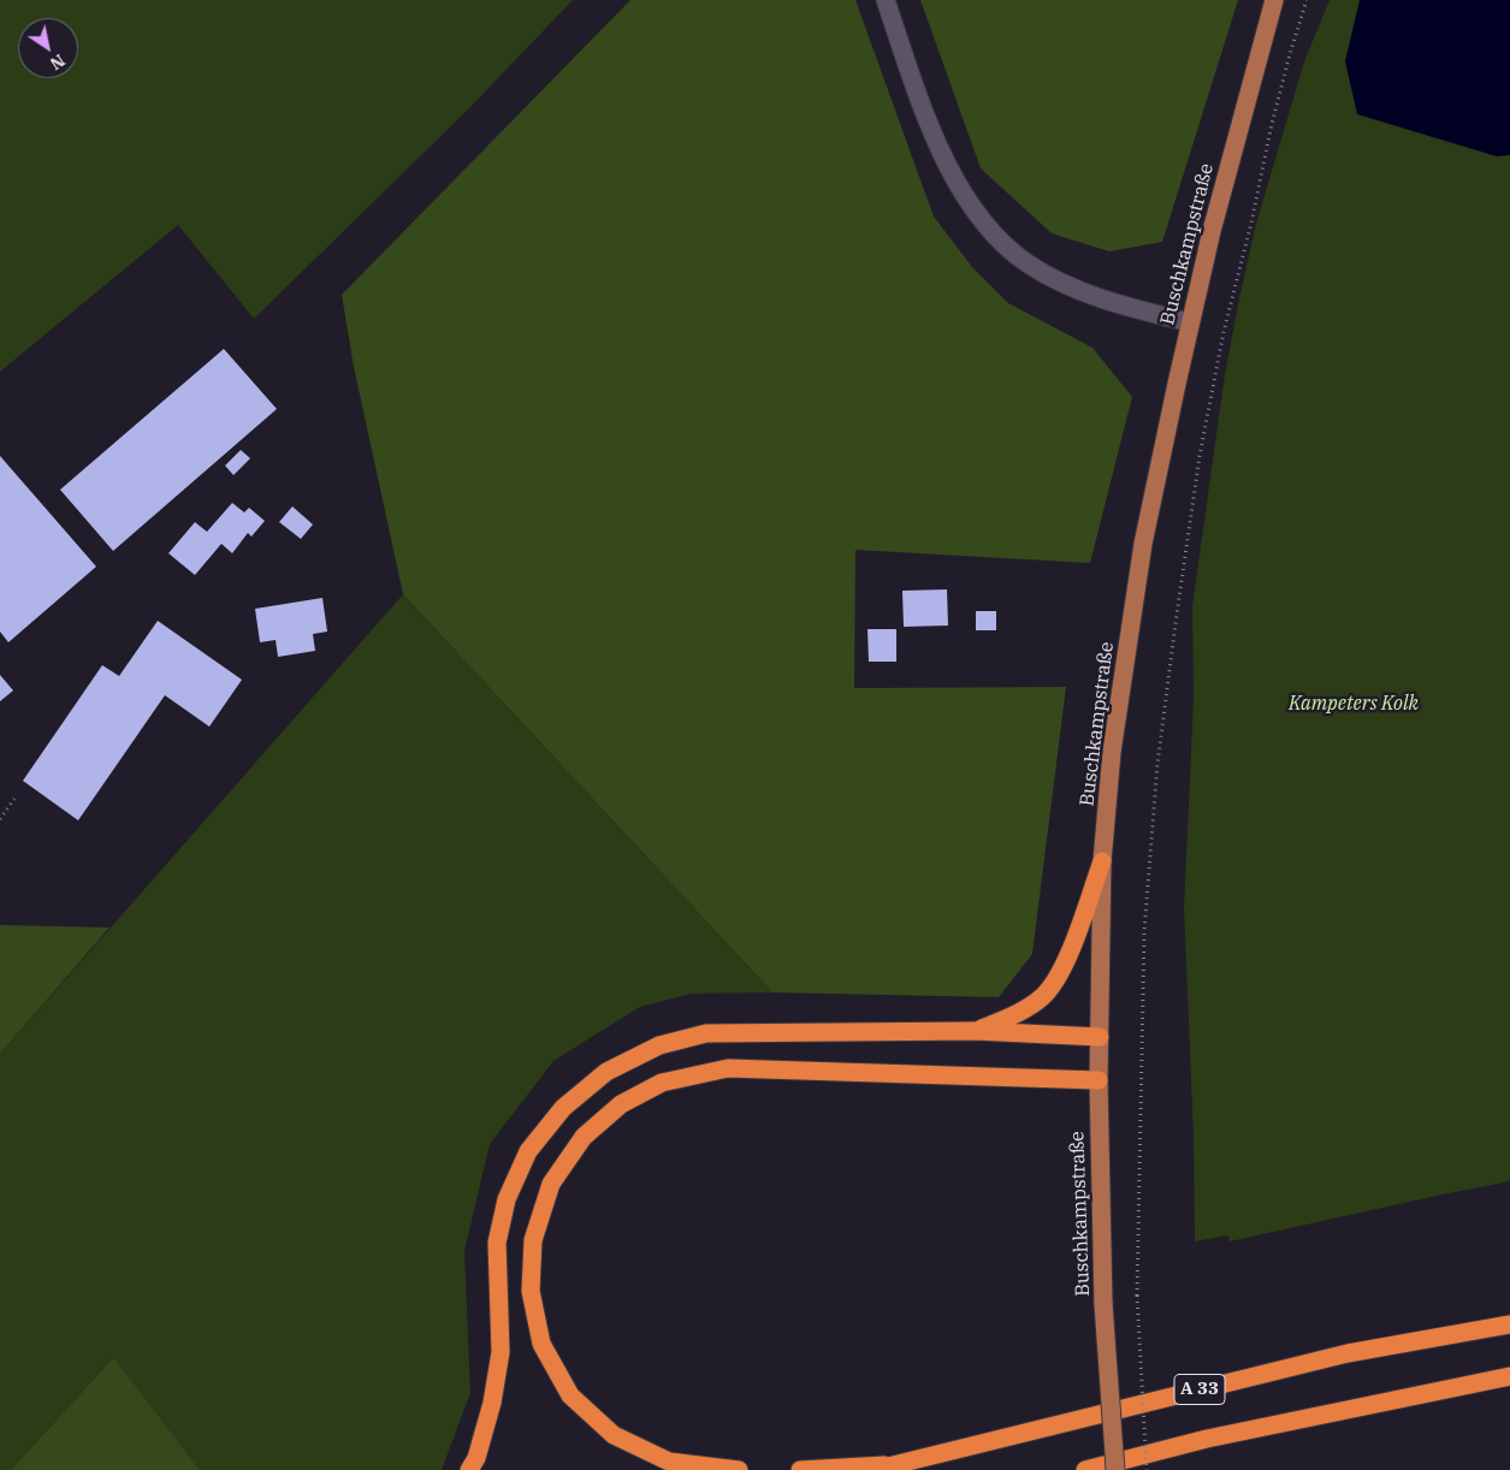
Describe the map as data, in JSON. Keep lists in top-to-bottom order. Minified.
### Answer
{"streets":{"highway":["A 33"],"main road":["Buschkampstraße"]},"parks":["Kampeters Kolk"],"north":"bottom right"}
